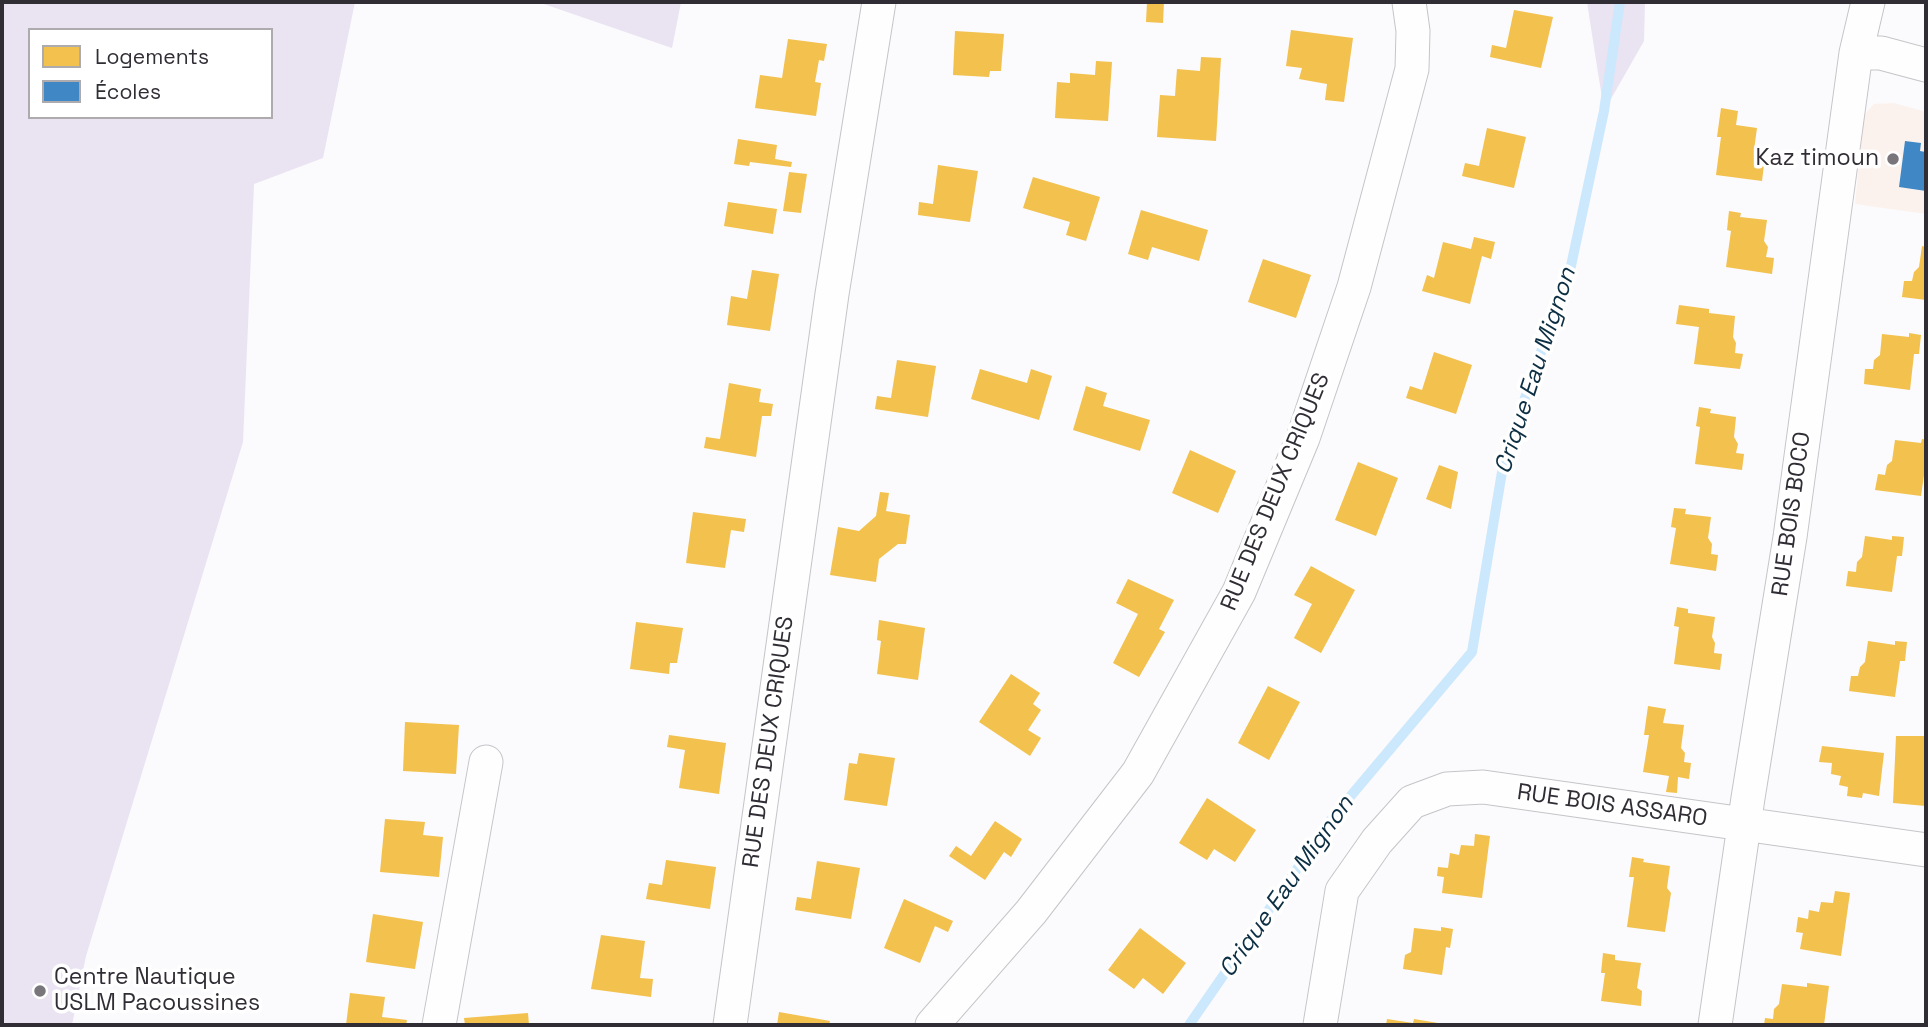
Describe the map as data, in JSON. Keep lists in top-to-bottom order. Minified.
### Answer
{"streets":{"street":["RUE DES DEUX CRIQUES","RUE BOIS BOCO","RUE BOIS ASSARO"]},"crossings":[["RUE BOIS BOCO","RUE BOIS ASSARO"]],"water":["Crique Eau Mignon"],"places":["Kaz timoun","Centre Nautique USLM Pacoussines"],"legend":["Logements","Écoles"]}
